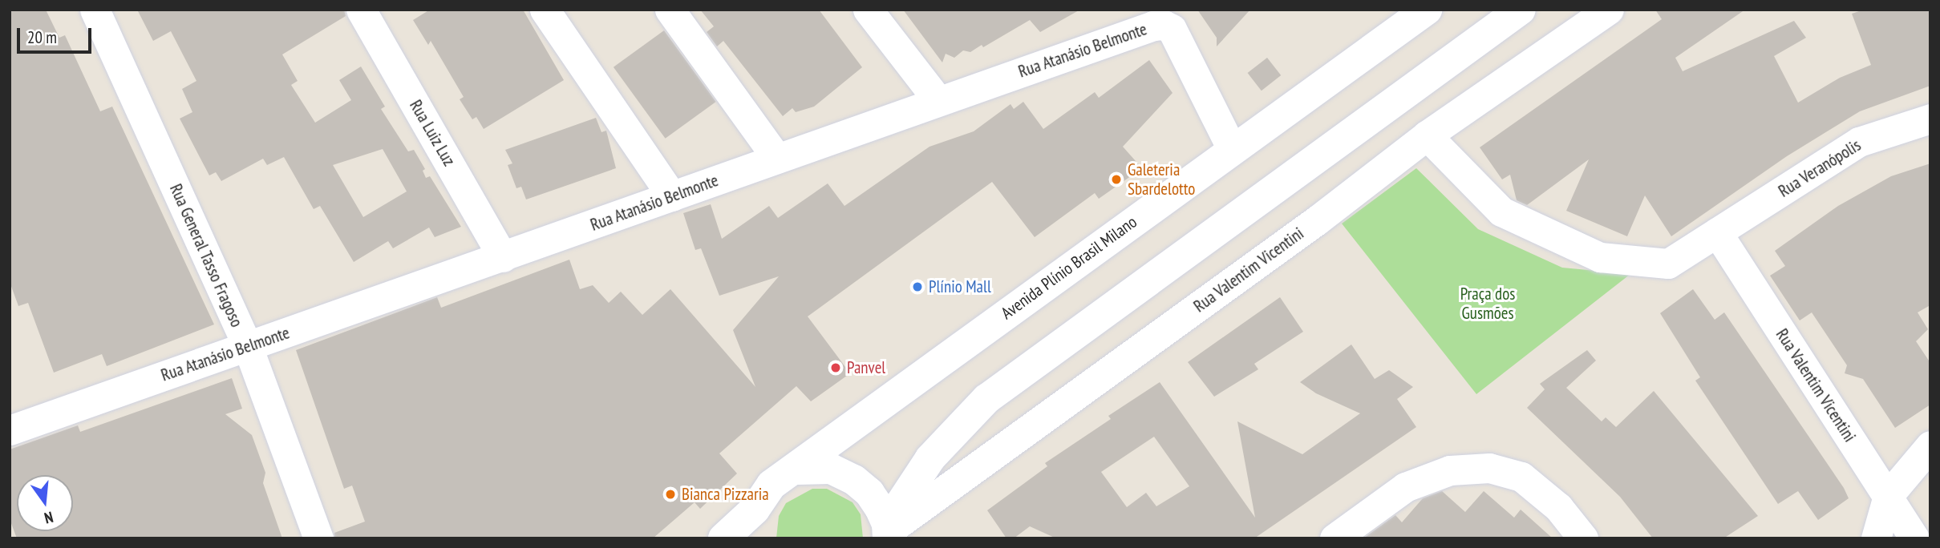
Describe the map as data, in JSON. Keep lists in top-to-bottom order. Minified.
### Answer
{"streets":{"main road":["Avenida Plínio Brasil Milano"],"street":["Rua Atanásio Belmonte","Rua Luiz Luz","Rua Veranópolis","Rua General Tasso Fragoso","Rua Valentim Vicentini"]},"crossings":[["Rua Atanásio Belmonte","Rua Luiz Luz"],["Rua Atanásio Belmonte","Rua General Tasso Fragoso"],["Rua Atanásio Belmonte","Avenida Plínio Brasil Milano"],["Rua Veranópolis","Rua Valentim Vicentini"]],"parks":["Praça dos Gusmões"],"places":["Galeteria Sbardelotto","Plínio Mall","Panvel","Bianca Pizzaria"],"scale_bar":"20 m","north":"bottom"}
